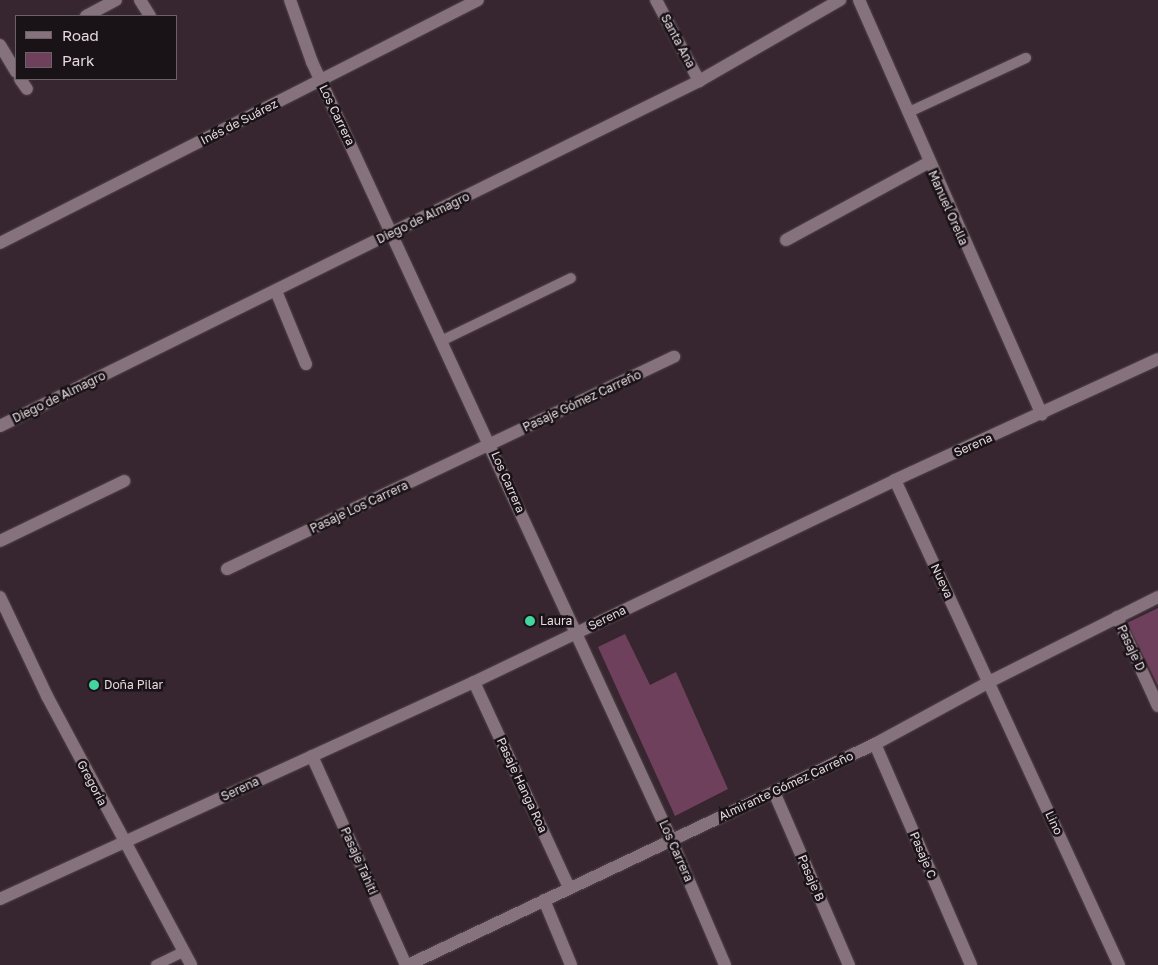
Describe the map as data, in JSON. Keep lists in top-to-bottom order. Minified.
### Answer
{"streets":{"street":["Santa Ana","Los Carrera","Inés de Suárez","Manuel Orella","Diego de Almagro","Pasaje Gómez Carreño","Serena","Pasaje Los Carrera","Nueva","Pasaje D","Gregoria","Pasaje Hanga Roa","Almirante Gómez Carreño","Lino","Pasaje C","Pasaje Tahiti","Pasaje B"]},"crossings":[["Santa Ana","Diego de Almagro"],["Los Carrera","Inés de Suárez"],["Los Carrera","Diego de Almagro"],["Los Carrera","Pasaje Gómez Carreño"],["Los Carrera","Serena"],["Los Carrera","Pasaje Los Carrera"],["Los Carrera","Almirante Gómez Carreño"],["Manuel Orella","Serena"],["Pasaje Gómez Carreño","Pasaje Los Carrera"],["Serena","Nueva"],["Serena","Gregoria"],["Serena","Pasaje Hanga Roa"],["Serena","Pasaje Tahiti"],["Nueva","Almirante Gómez Carreño"],["Nueva","Lino"],["Pasaje D","Almirante Gómez Carreño"],["Pasaje Hanga Roa","Almirante Gómez Carreño"],["Almirante Gómez Carreño","Lino"],["Almirante Gómez Carreño","Pasaje C"],["Almirante Gómez Carreño","Pasaje Tahiti"],["Almirante Gómez Carreño","Pasaje B"]],"places":["Laura","Doña Pilar"],"legend":["Road","Park"]}
